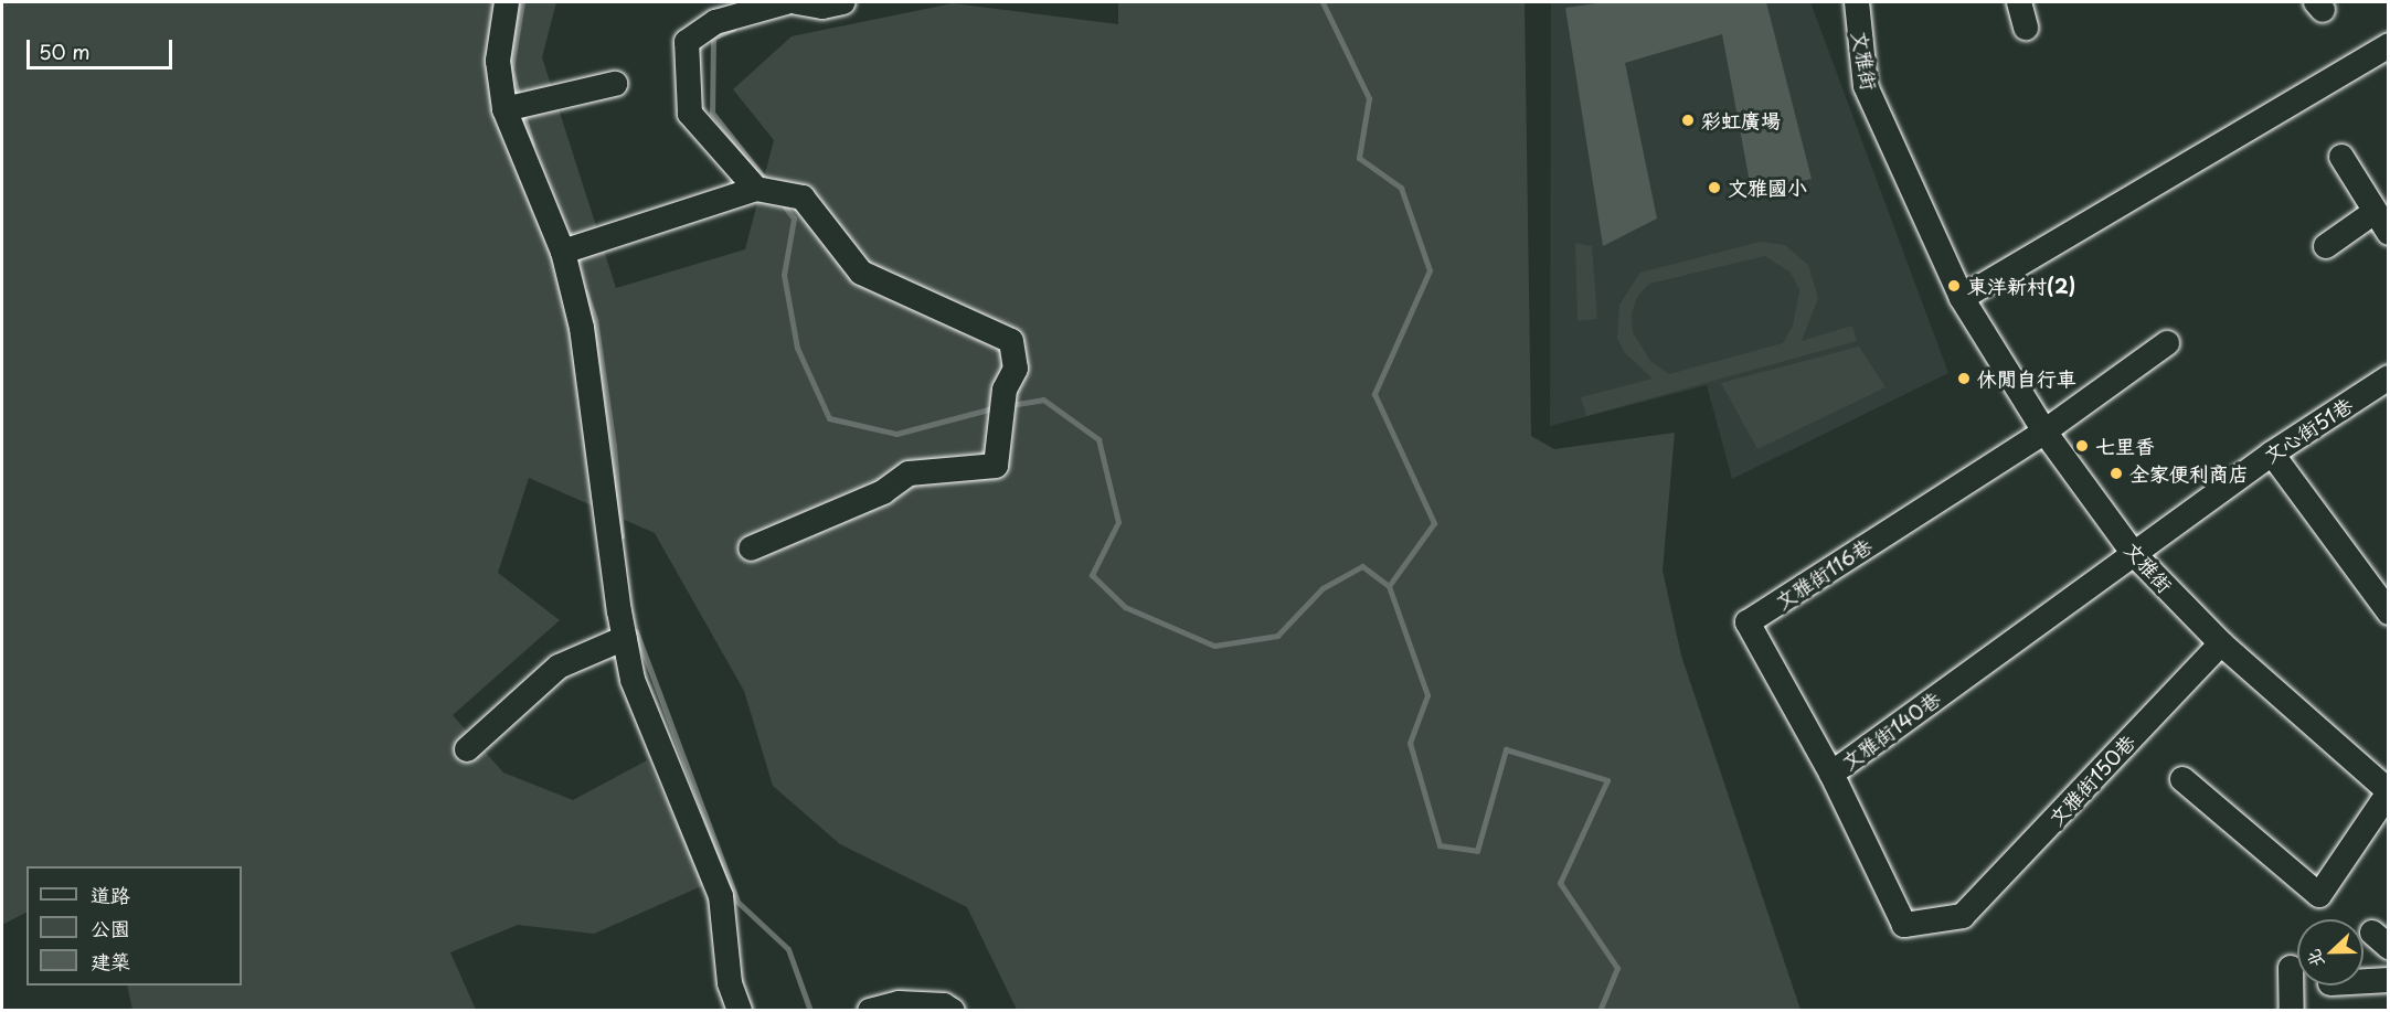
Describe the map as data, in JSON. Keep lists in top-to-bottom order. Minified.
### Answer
{"streets":{"street":["文雅街","文心街51巷","文雅街116巷","文雅街140巷","文雅街150巷"]},"crossings":[["文雅街","文心街51巷"],["文雅街","文雅街116巷"],["文雅街","文雅街140巷"],["文雅街","文雅街150巷"],["文心街51巷","文雅街140巷"],["文雅街116巷","文雅街140巷"],["文雅街140巷","文雅街150巷"]],"places":["彩虹廣場","文雅國小","東洋新村(2)","休閒自行車","七里香","全家便利商店"],"legend":["道路","公園","建築"],"scale_bar":"50 m","north":"left"}
